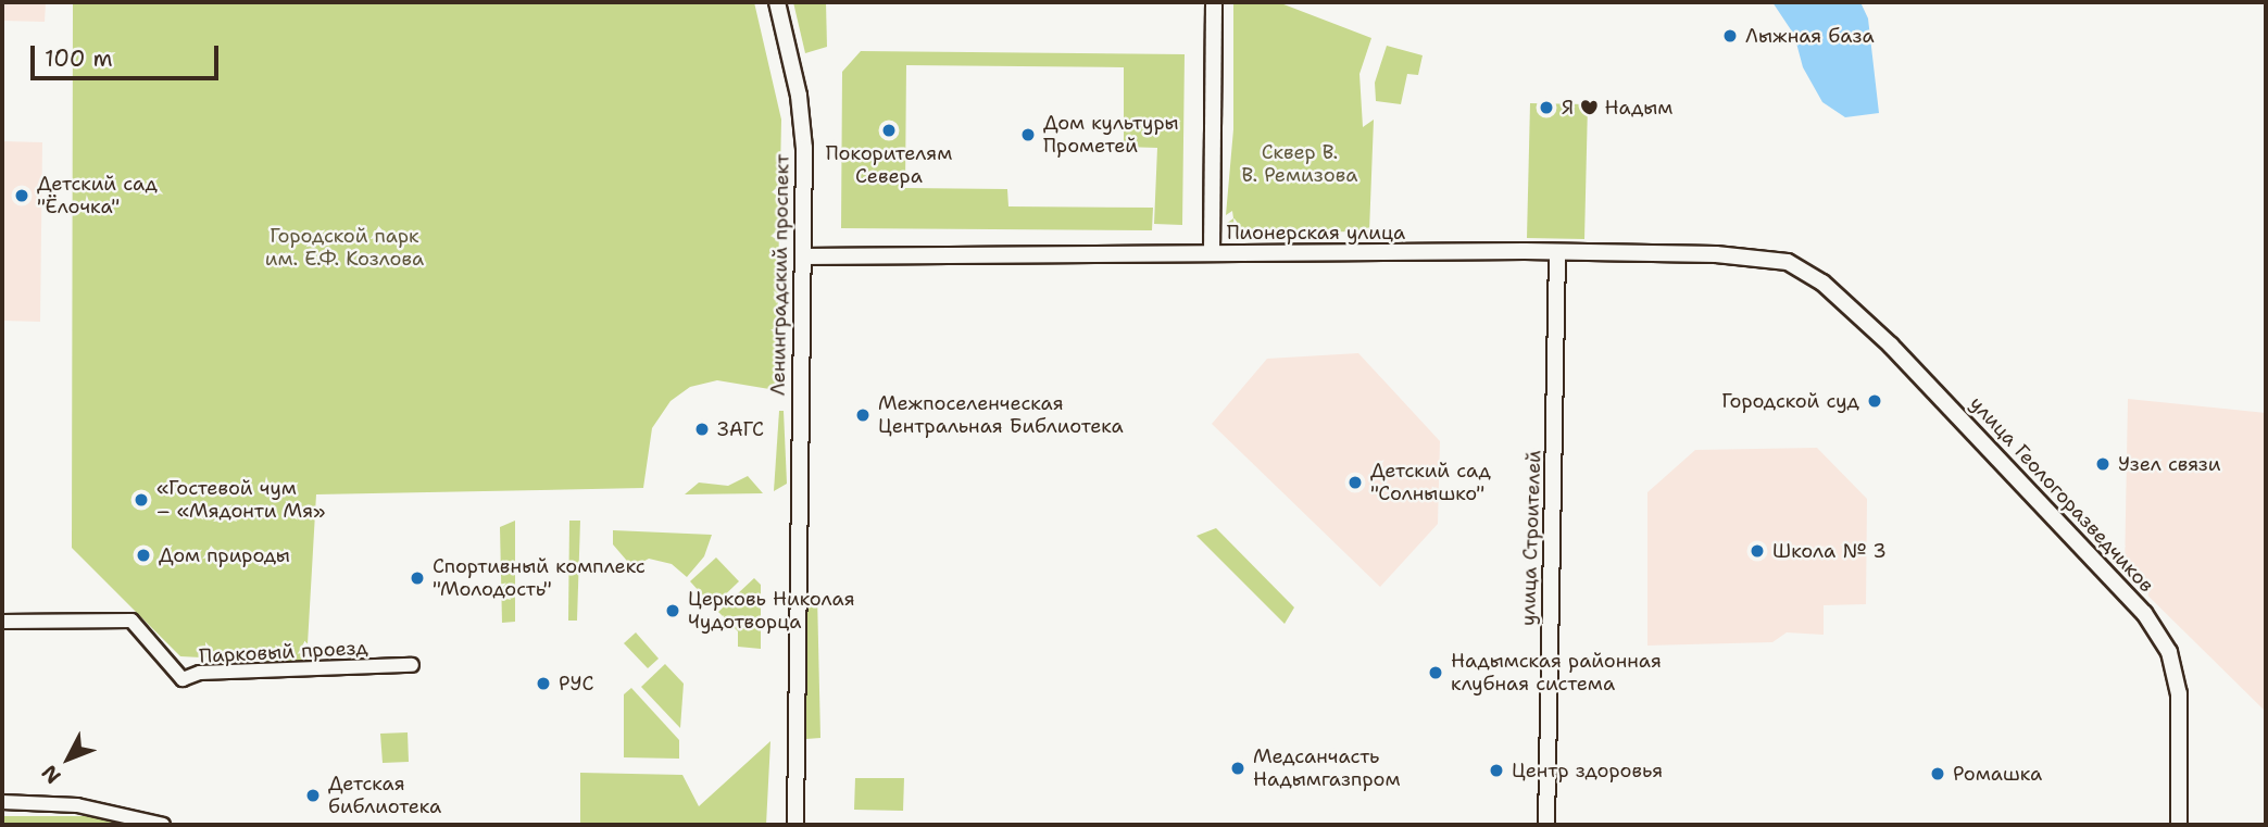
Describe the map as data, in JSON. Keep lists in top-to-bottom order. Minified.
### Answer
{"streets":{"street":["Пионерская улица","Ленинградский проспект","улица Геологоразведчиков","улица Строителей","Парковый проезд"]},"crossings":[["Пионерская улица","Ленинградский проспект"],["Пионерская улица","улица Геологоразведчиков"],["Пионерская улица","улица Строителей"]],"parks":["Сквер В. В. Ремизова","Городской парк им. Е.Ф. Козлова"],"places":["Лыжная база","Я ♥ Надым","Покорителям Севера","Дом культуры Прометей","Детский сад \"Ёлочка\"","Городской суд","Межпоселенческая Центральная Библиотека","ЗАГС","Узел связи","Детский сад \"Солнышко\"","«Гостевой чум – «Мядонти Мя»","Школа № 3","Дом природы","Спортивный комплекс \"Молодость\"","Церковь Николая Чудотворца","Надымская районная клубная система","РУС","Медсанчасть Надымгазпром","Центр здоровья","Ромашка","Детская библиотека"],"scale_bar":"100 m","north":"bottom left"}
